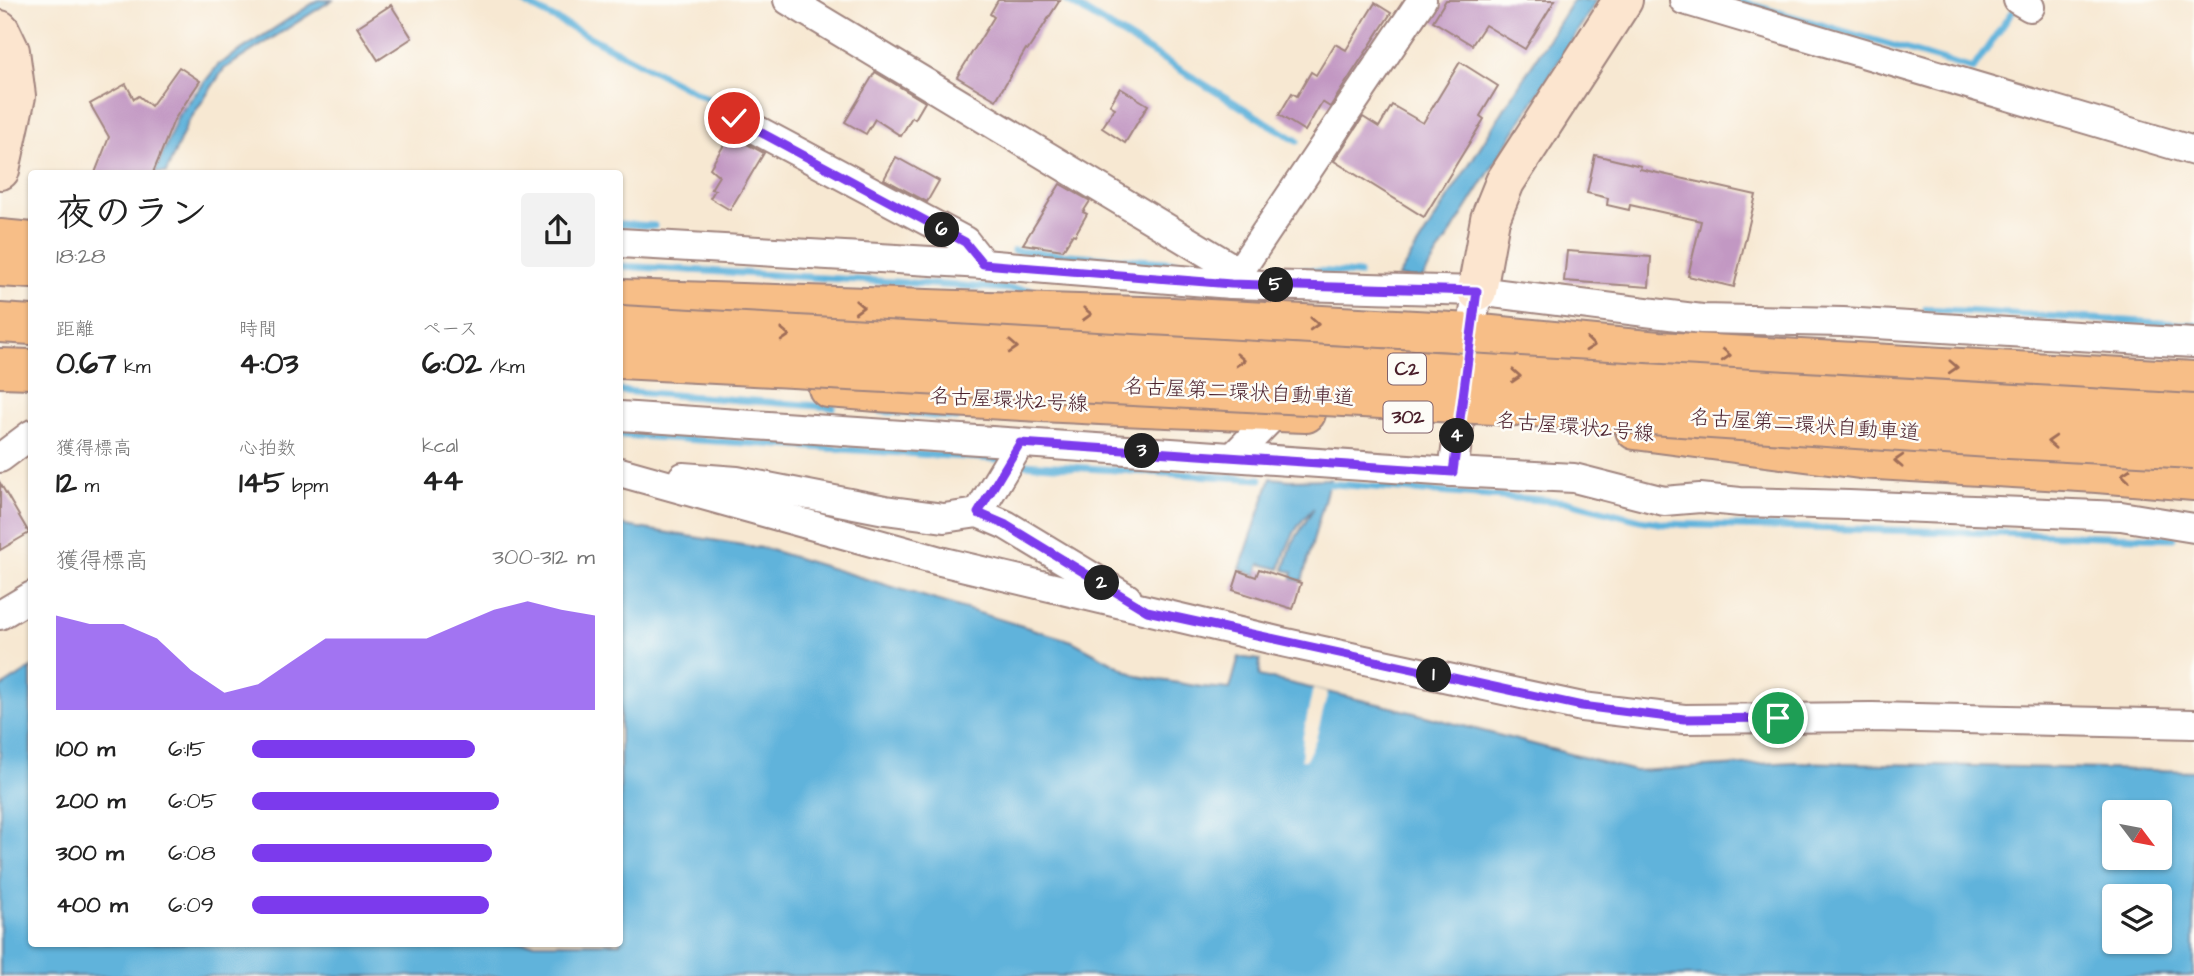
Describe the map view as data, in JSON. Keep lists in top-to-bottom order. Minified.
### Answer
{"streets":{"highway":["C2","名古屋第二環状自動車道","名古屋環状2号線","302"]},"north":"bottom right","page":{"heading":["夜のラン","18:28"],"pins":["6","5","4","3","2","1"],"stats":[["距離","0.67 km"],["時間","4:03"],["ペース","6:02 /km"],["獲得標高","12 m"],["心拍数","145 bpm"],["kcal","44"]],"chart":["獲得標高","300–312 m"],"list":[{"name":"100 m","note":"6:15"},{"name":"200 m","note":"6:05"},{"name":"300 m","note":"6:08"},{"name":"400 m","note":"6:09"}]}}
